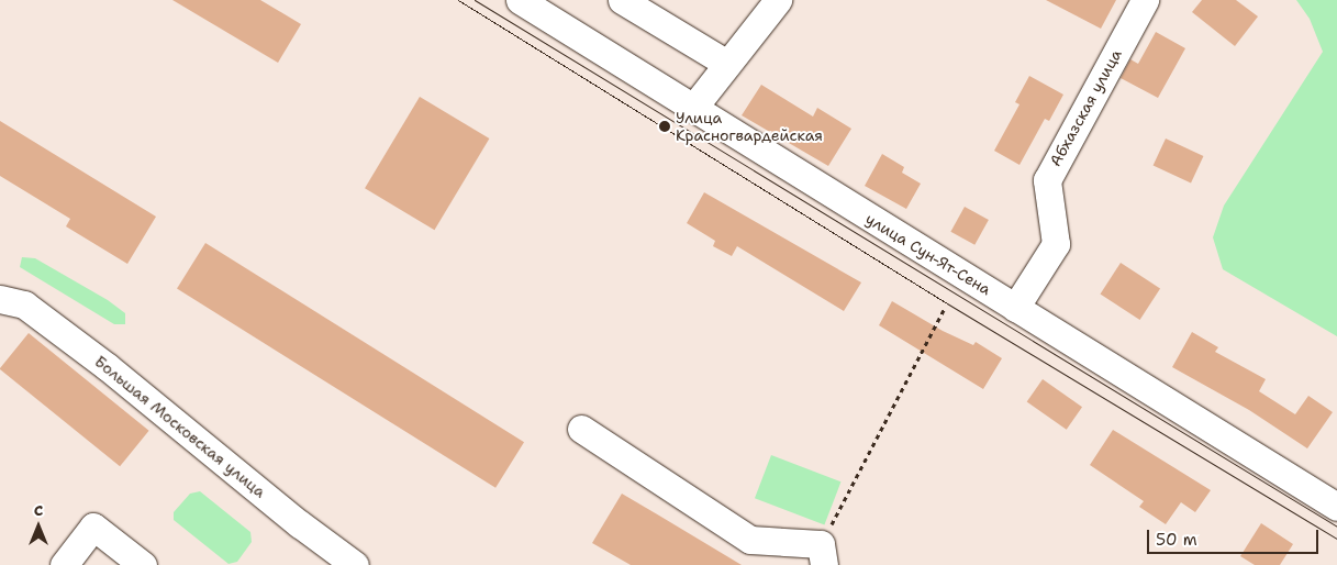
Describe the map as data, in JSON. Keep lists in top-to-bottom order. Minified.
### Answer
{"streets":{"street":["Абхазская улица","улица Сун-Ят-Сена","Большая Московская улица"]},"crossings":[["Абхазская улица","улица Сун-Ят-Сена"]],"places":["Улица Красногвардейская"],"scale_bar":"50 m","north":"top"}
